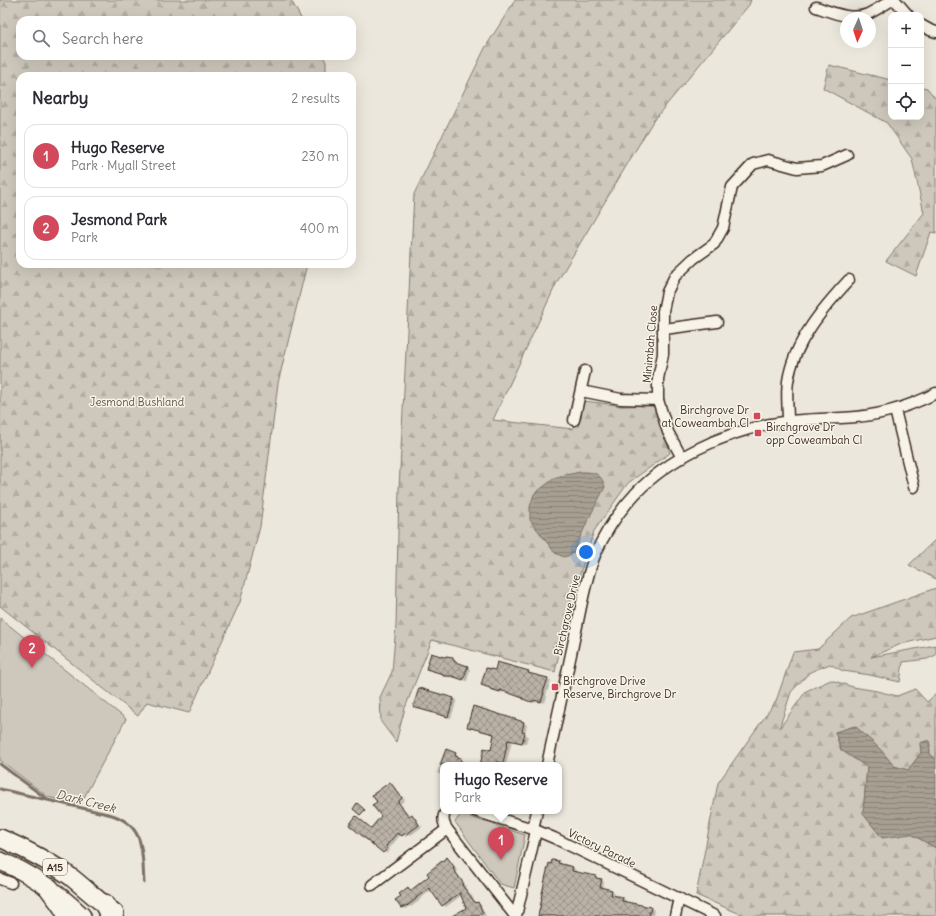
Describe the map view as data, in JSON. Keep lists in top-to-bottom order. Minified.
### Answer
{"streets":{"highway":["A15"],"street":["Minimbah Close","Birchgrove Drive","Victory Parade"]},"crossings":[["Minimbah Close","Birchgrove Drive"]],"water":["Dark Creek"],"parks":["Jesmond Bushland"],"places":{"transit":["Birchgrove Dr at Coweambah Cl","Birchgrove Dr opp Coweambah Cl","Birchgrove Drive Reserve, Birchgrove Dr"]},"north":"bottom","page":{"map_buttons":["+","−"],"search":"Search here","heading":["Nearby","2 results"],"list":[{"mark":"1","name":"Hugo Reserve","note":"Park · Myall Street","value":"230 m"},{"mark":"2","name":"Jesmond Park","note":"Park","value":"400 m"}],"pins":["2","1"],"popup":["Hugo Reserve","Park"]}}
